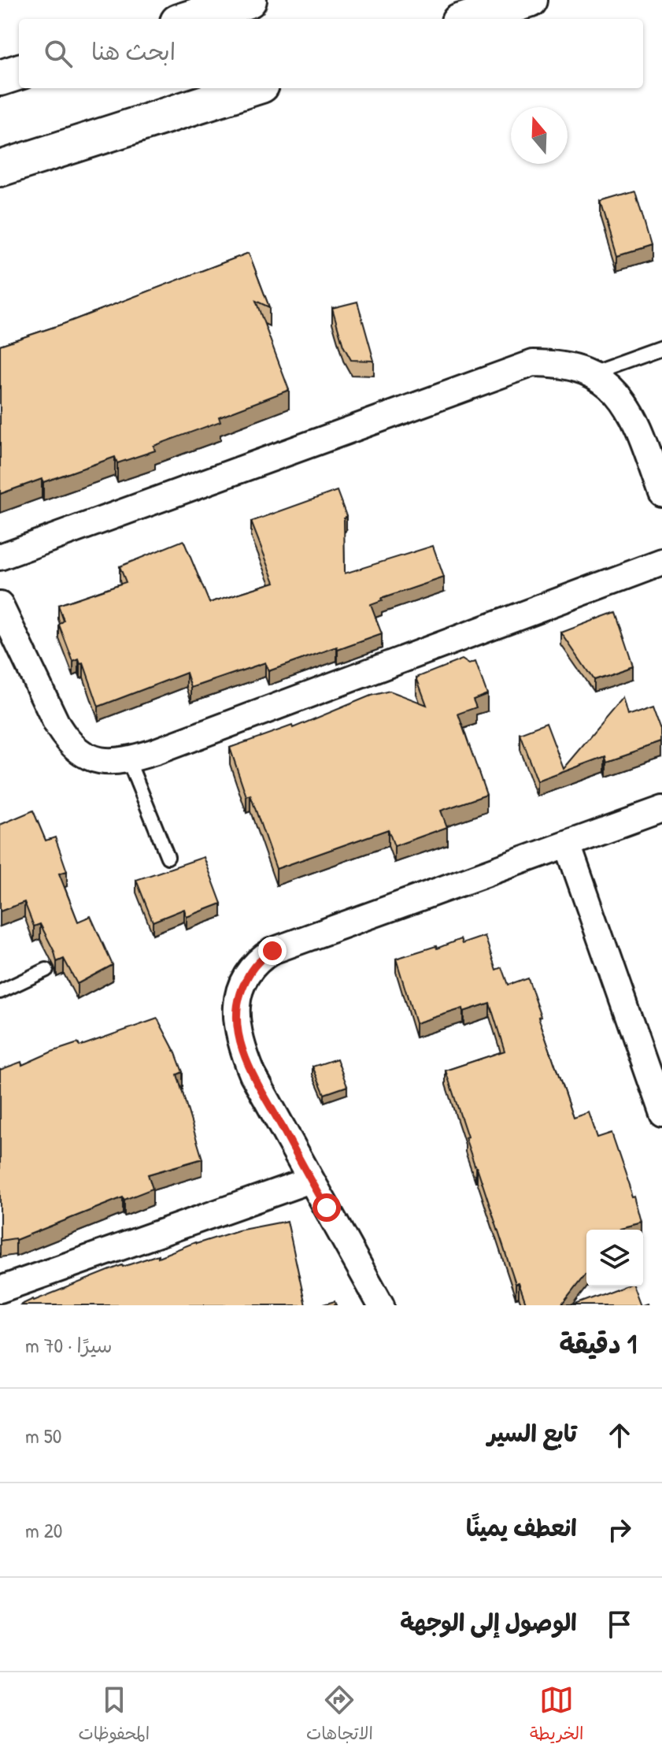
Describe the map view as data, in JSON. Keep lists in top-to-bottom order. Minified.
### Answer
{"north":"top","page":{"search":"ابحث هنا","heading":["1 دقيقة","سيرًا · 70 m"],"list":[["تابع السير","50 m"],["انعطف يمينًا","20 m"],"الوصول إلى الوجهة"],"nav":["الخريطة","الاتجاهات","المحفوظات"]}}
